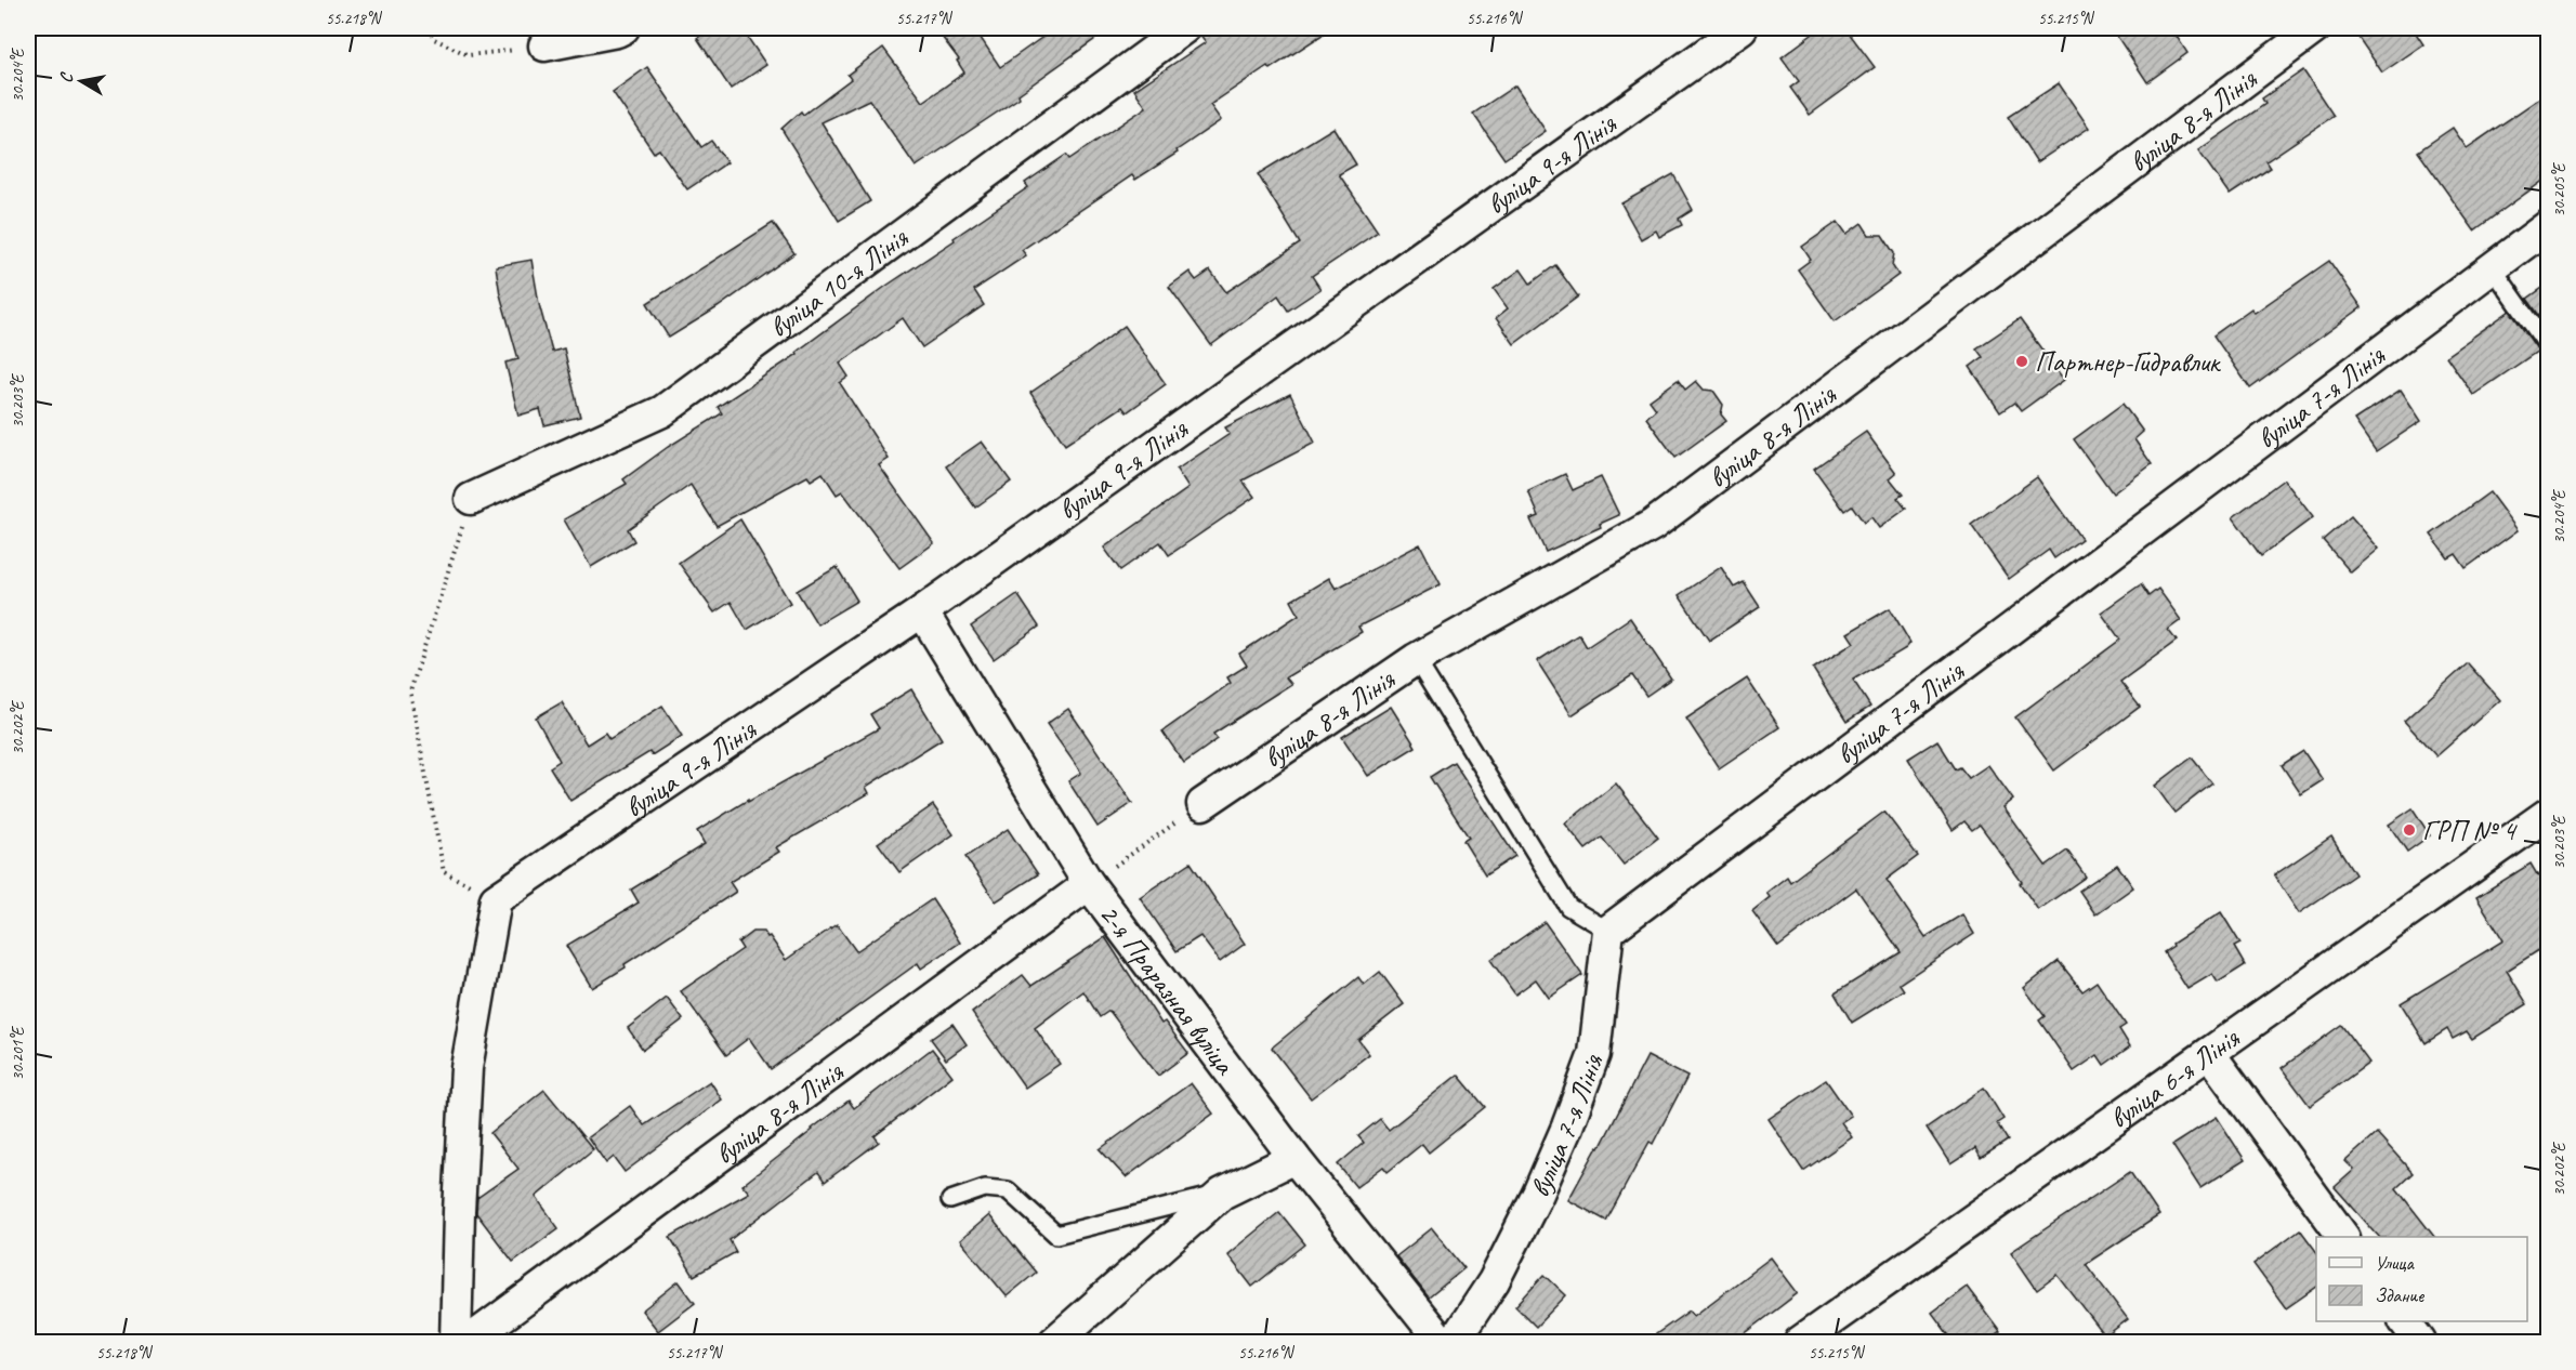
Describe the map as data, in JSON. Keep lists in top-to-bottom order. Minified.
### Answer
{"streets":{"street":["вуліца 8-я Лінія","вуліца 9-я Лінія","вуліца 10-я Лінія","вуліца 7-я Лінія","2-я Праразная вуліца","вуліца 6-я Лінія"]},"crossings":[["вуліца 8-я Лінія","2-я Праразная вуліца"],["вуліца 9-я Лінія","2-я Праразная вуліца"]],"places":["Партнер-Гидравлик","ГРП № 4"],"legend":["Улица","Здание"],"north":"left","coordinates":["55.218°N","55.217°N","55.216°N","55.215°N","30.204°E","30.205°E","30.203°E","30.202°E","30.201°E"]}
